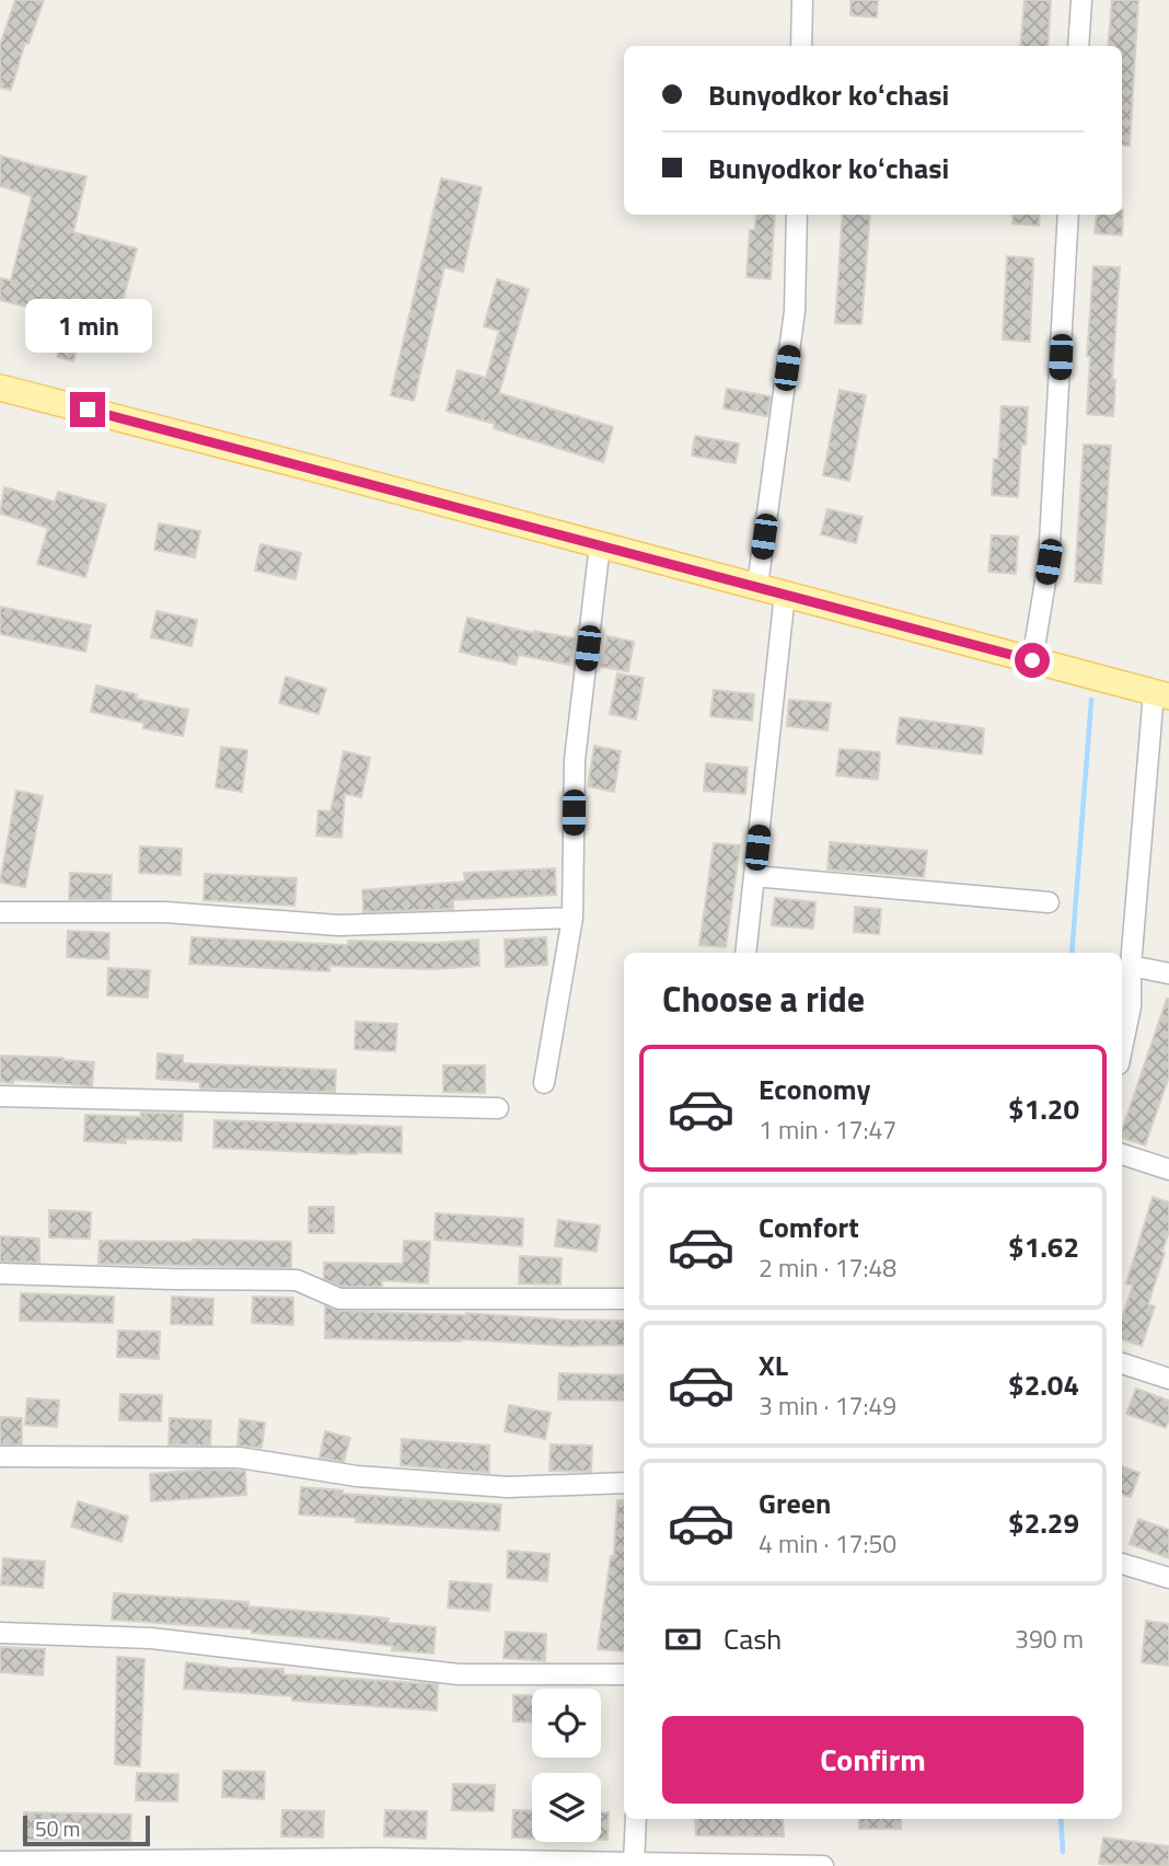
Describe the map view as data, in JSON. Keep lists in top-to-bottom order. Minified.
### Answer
{"scale_bar":"50 m","page":{"banner":["Bunyodkor koʻchasi","Bunyodkor koʻchasi"],"bubble":"1 min","heading":"Choose a ride","list":[{"name":"Economy","note":"1 min · 17:47","value":"$1.20"},{"name":"Comfort","note":"2 min · 17:48","value":"$1.62"},{"name":"XL","note":"3 min · 17:49","value":"$2.04"},{"name":"Green","note":"4 min · 17:50","value":"$2.29"}],"pay":["Cash","390 m"],"buttons":"Confirm","scale":"50 m"}}
